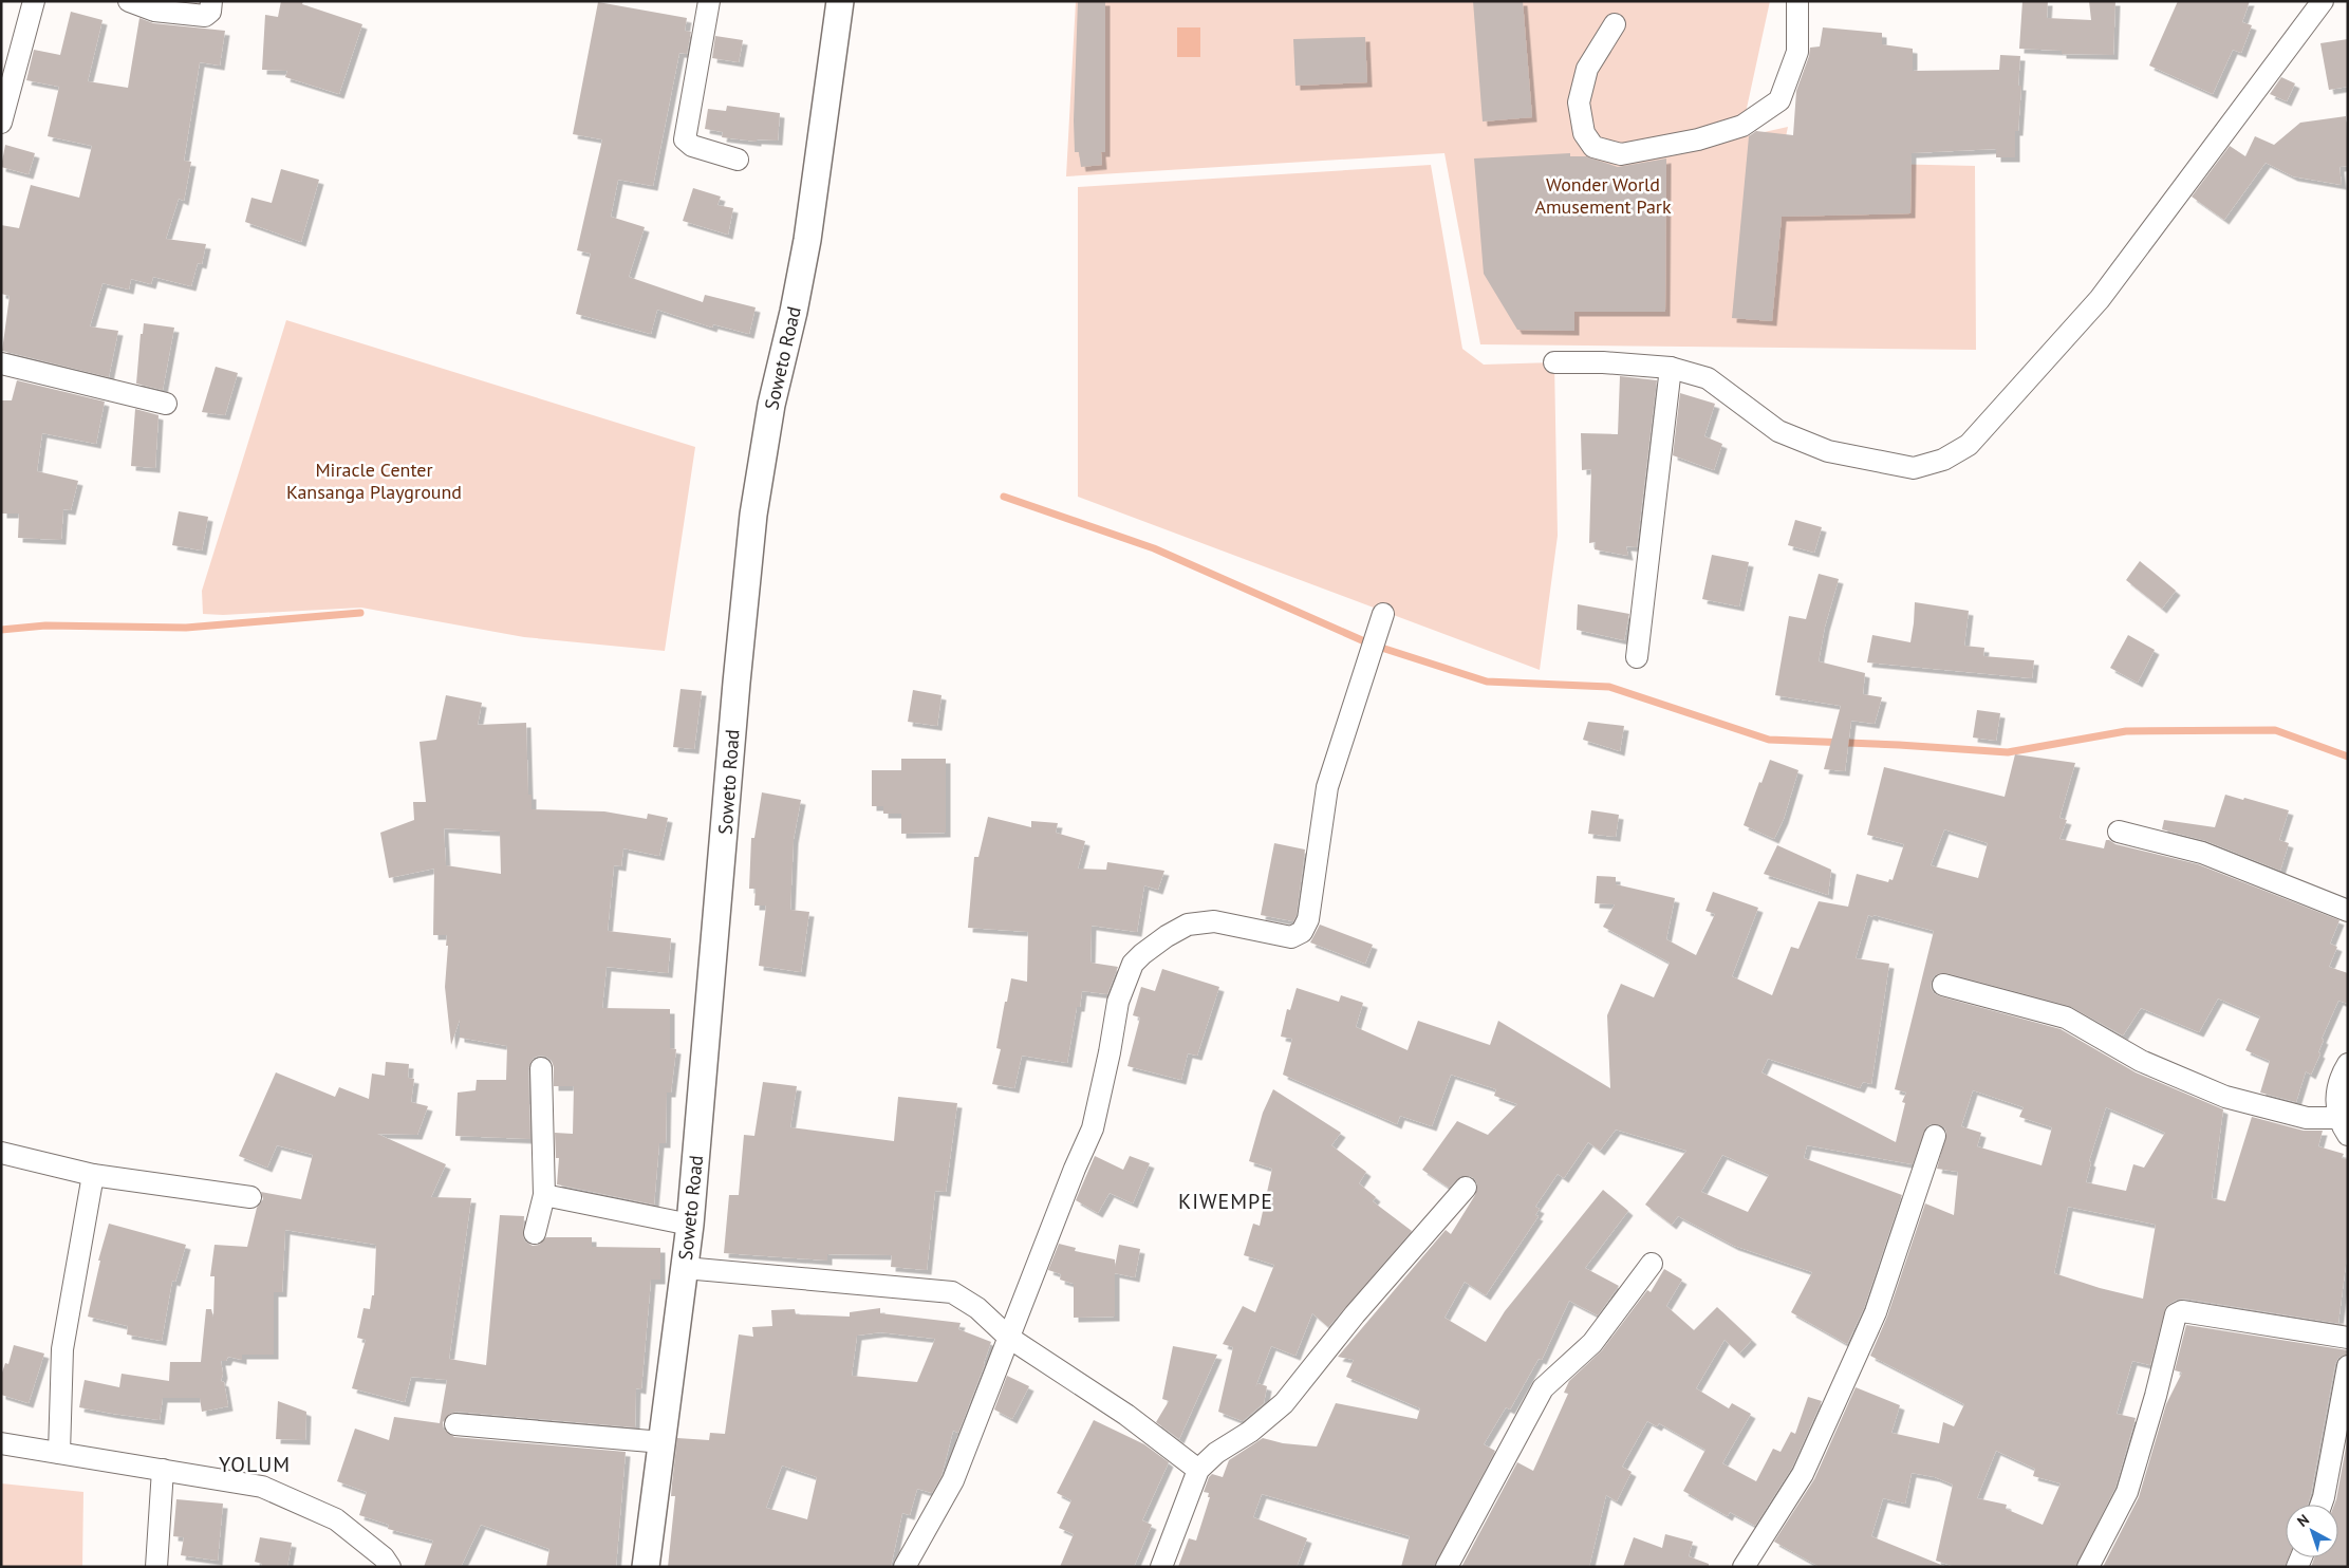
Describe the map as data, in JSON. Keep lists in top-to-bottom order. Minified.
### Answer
{"streets":{"street":["Soweto Road"]},"districts":["KIWEMPE","YOLUM"],"parks":["Wonder World Amusement Park","Miracle Center Kansanga Playground"],"north":"top left"}
